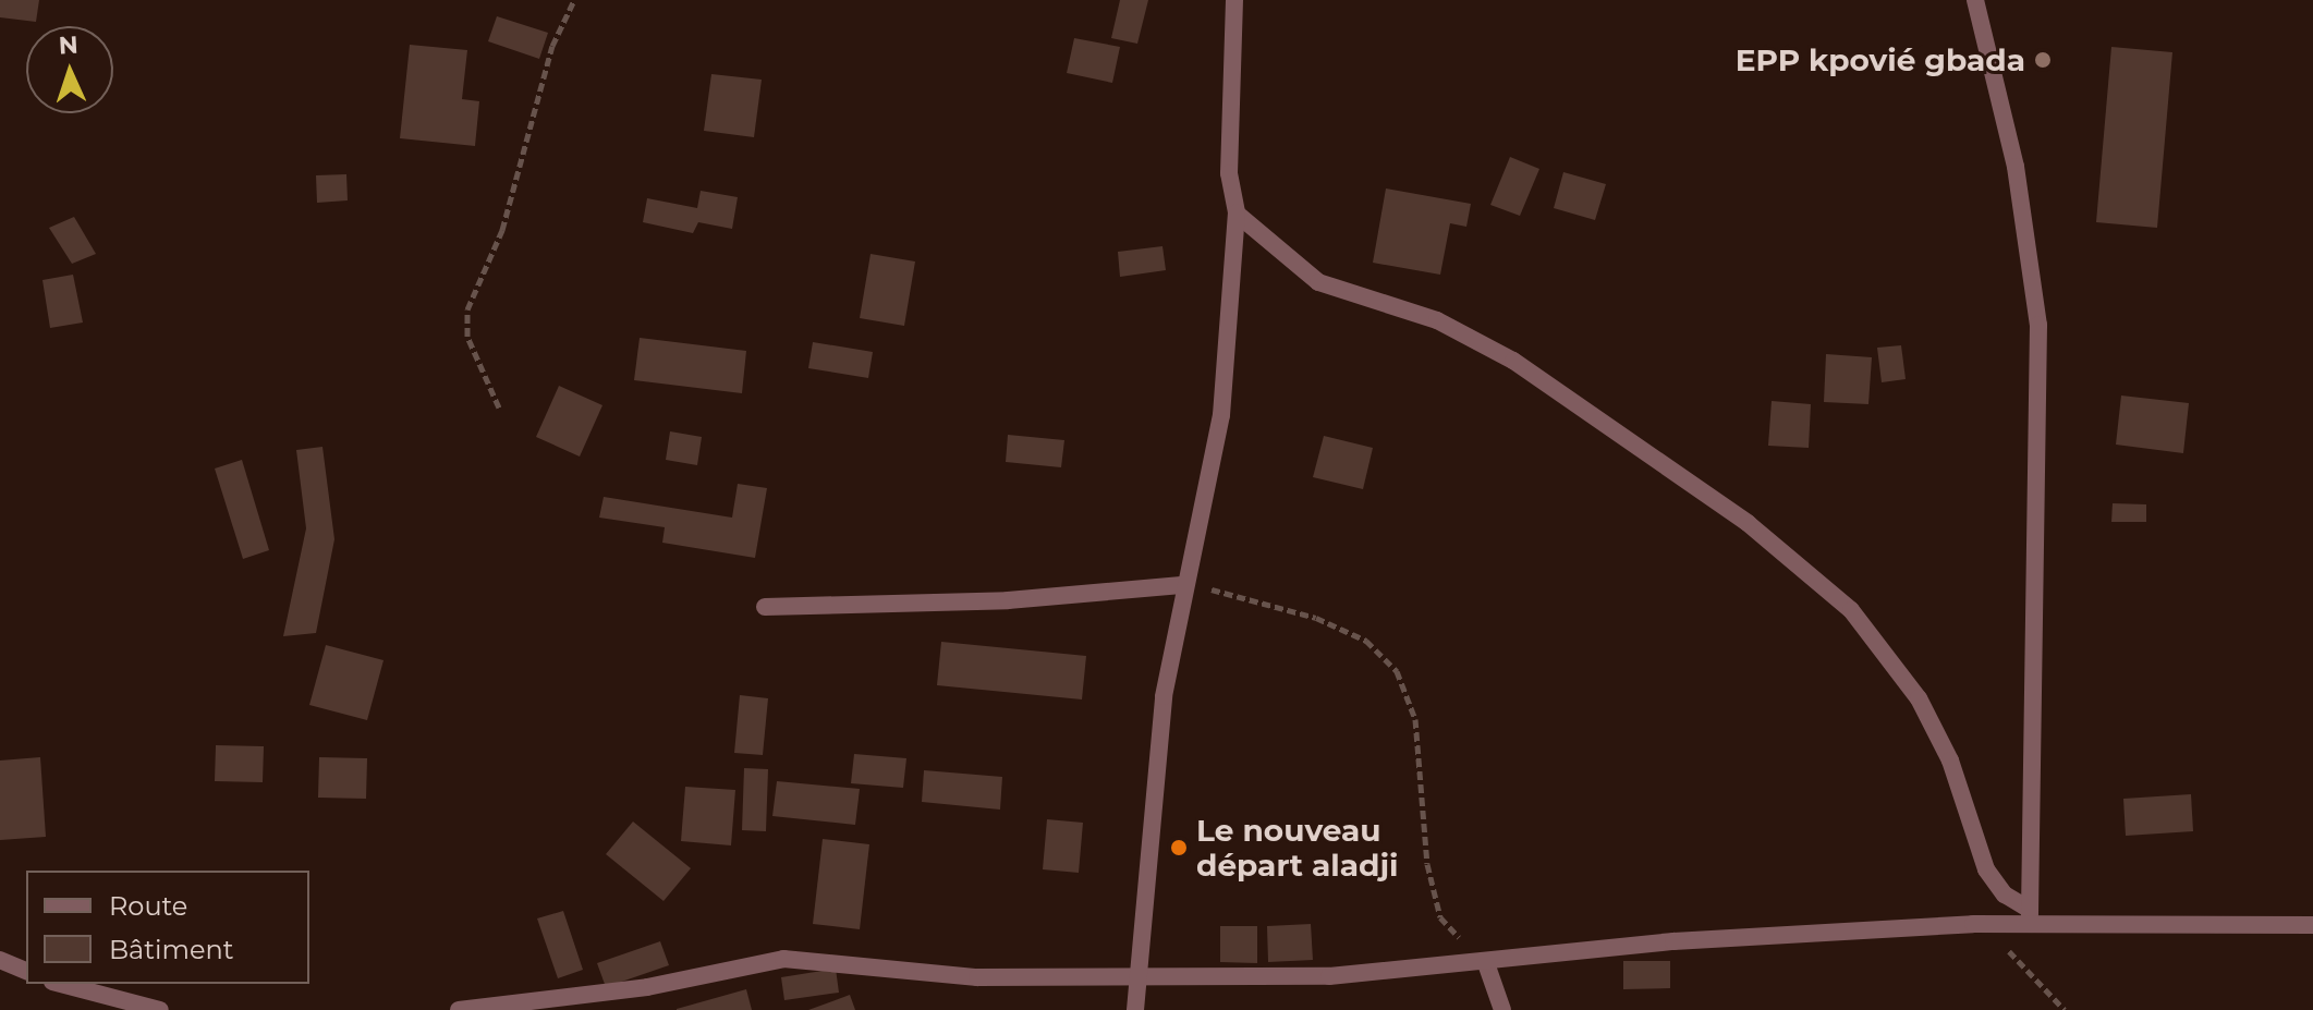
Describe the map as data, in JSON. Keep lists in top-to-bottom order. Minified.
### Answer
{"places":["EPP kpovié gbada","Le nouveau départ aladji"],"legend":["Route","Bâtiment"],"north":"top"}
